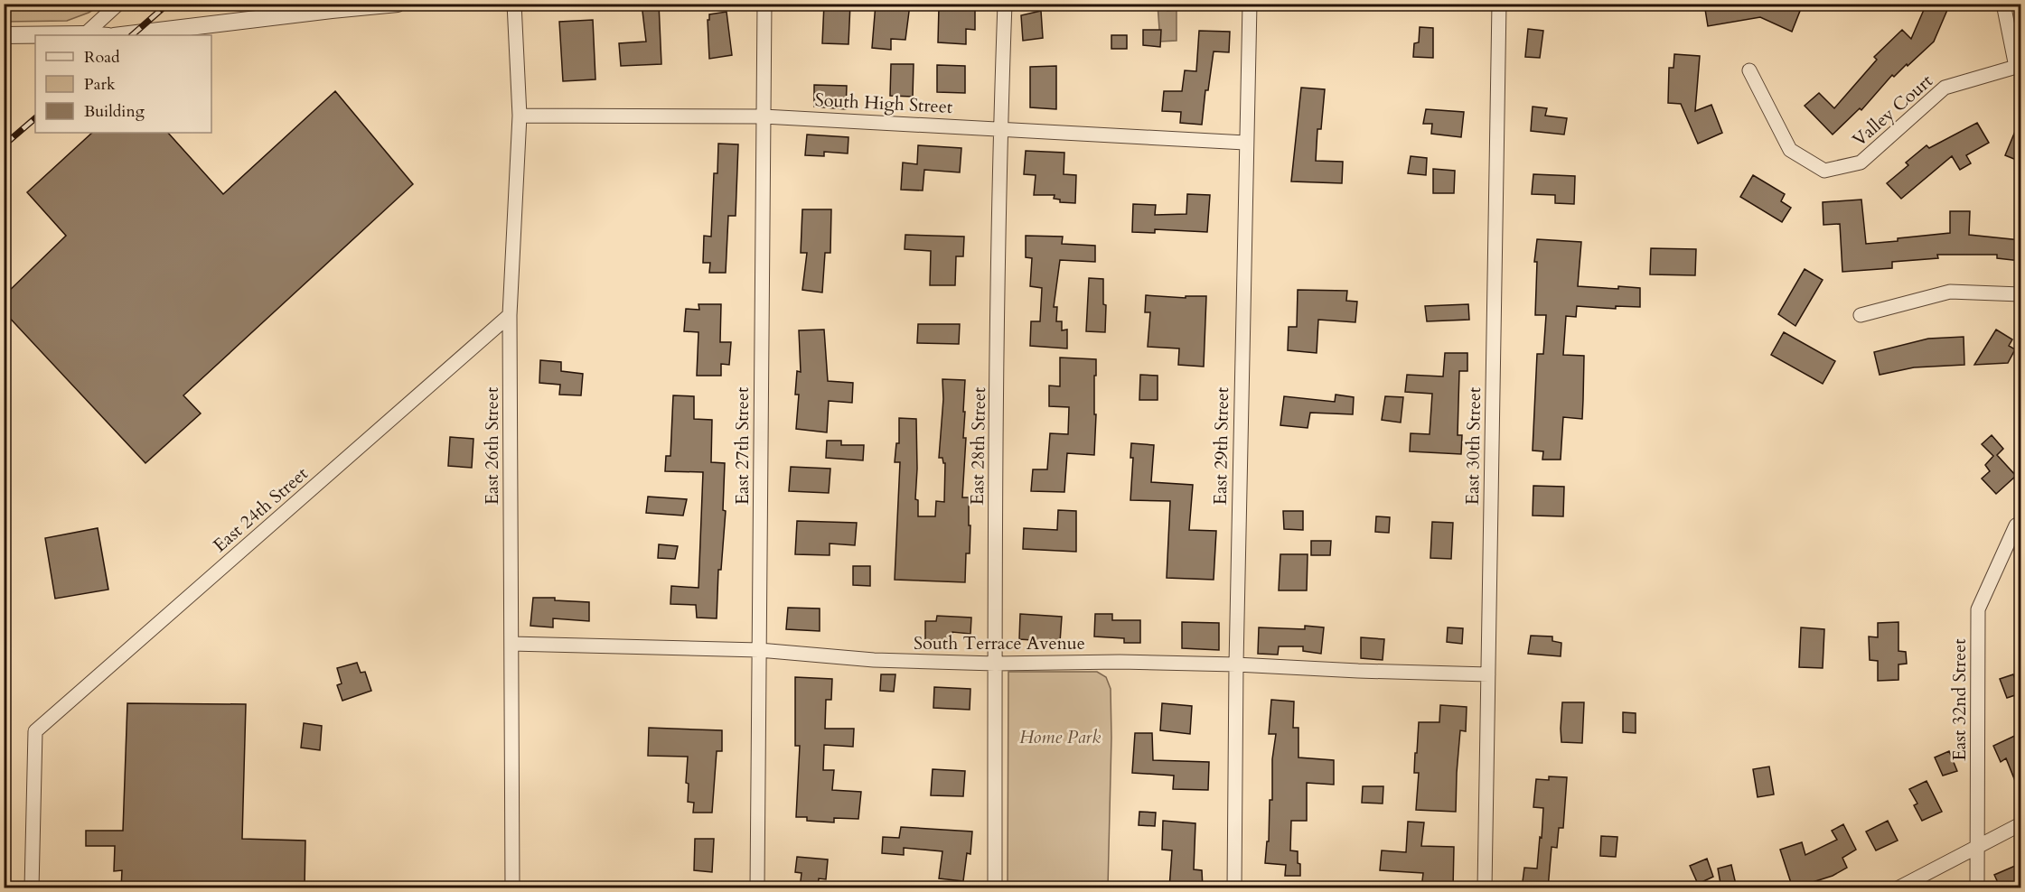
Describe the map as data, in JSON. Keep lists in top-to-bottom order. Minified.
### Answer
{"streets":{"street":["South High Street","Valley Court","East 26th Street","East 27th Street","East 28th Street","East 29th Street","East 30th Street","East 24th Street","South Terrace Avenue","East 32nd Street"]},"crossings":[["South High Street","East 26th Street"],["South High Street","East 27th Street"],["South High Street","East 28th Street"],["South High Street","East 29th Street"],["East 26th Street","East 24th Street"],["East 26th Street","South Terrace Avenue"],["East 27th Street","South Terrace Avenue"],["East 28th Street","South Terrace Avenue"],["East 29th Street","South Terrace Avenue"],["East 30th Street","South Terrace Avenue"]],"parks":["Home Park"],"legend":["Road","Park","Building"]}
